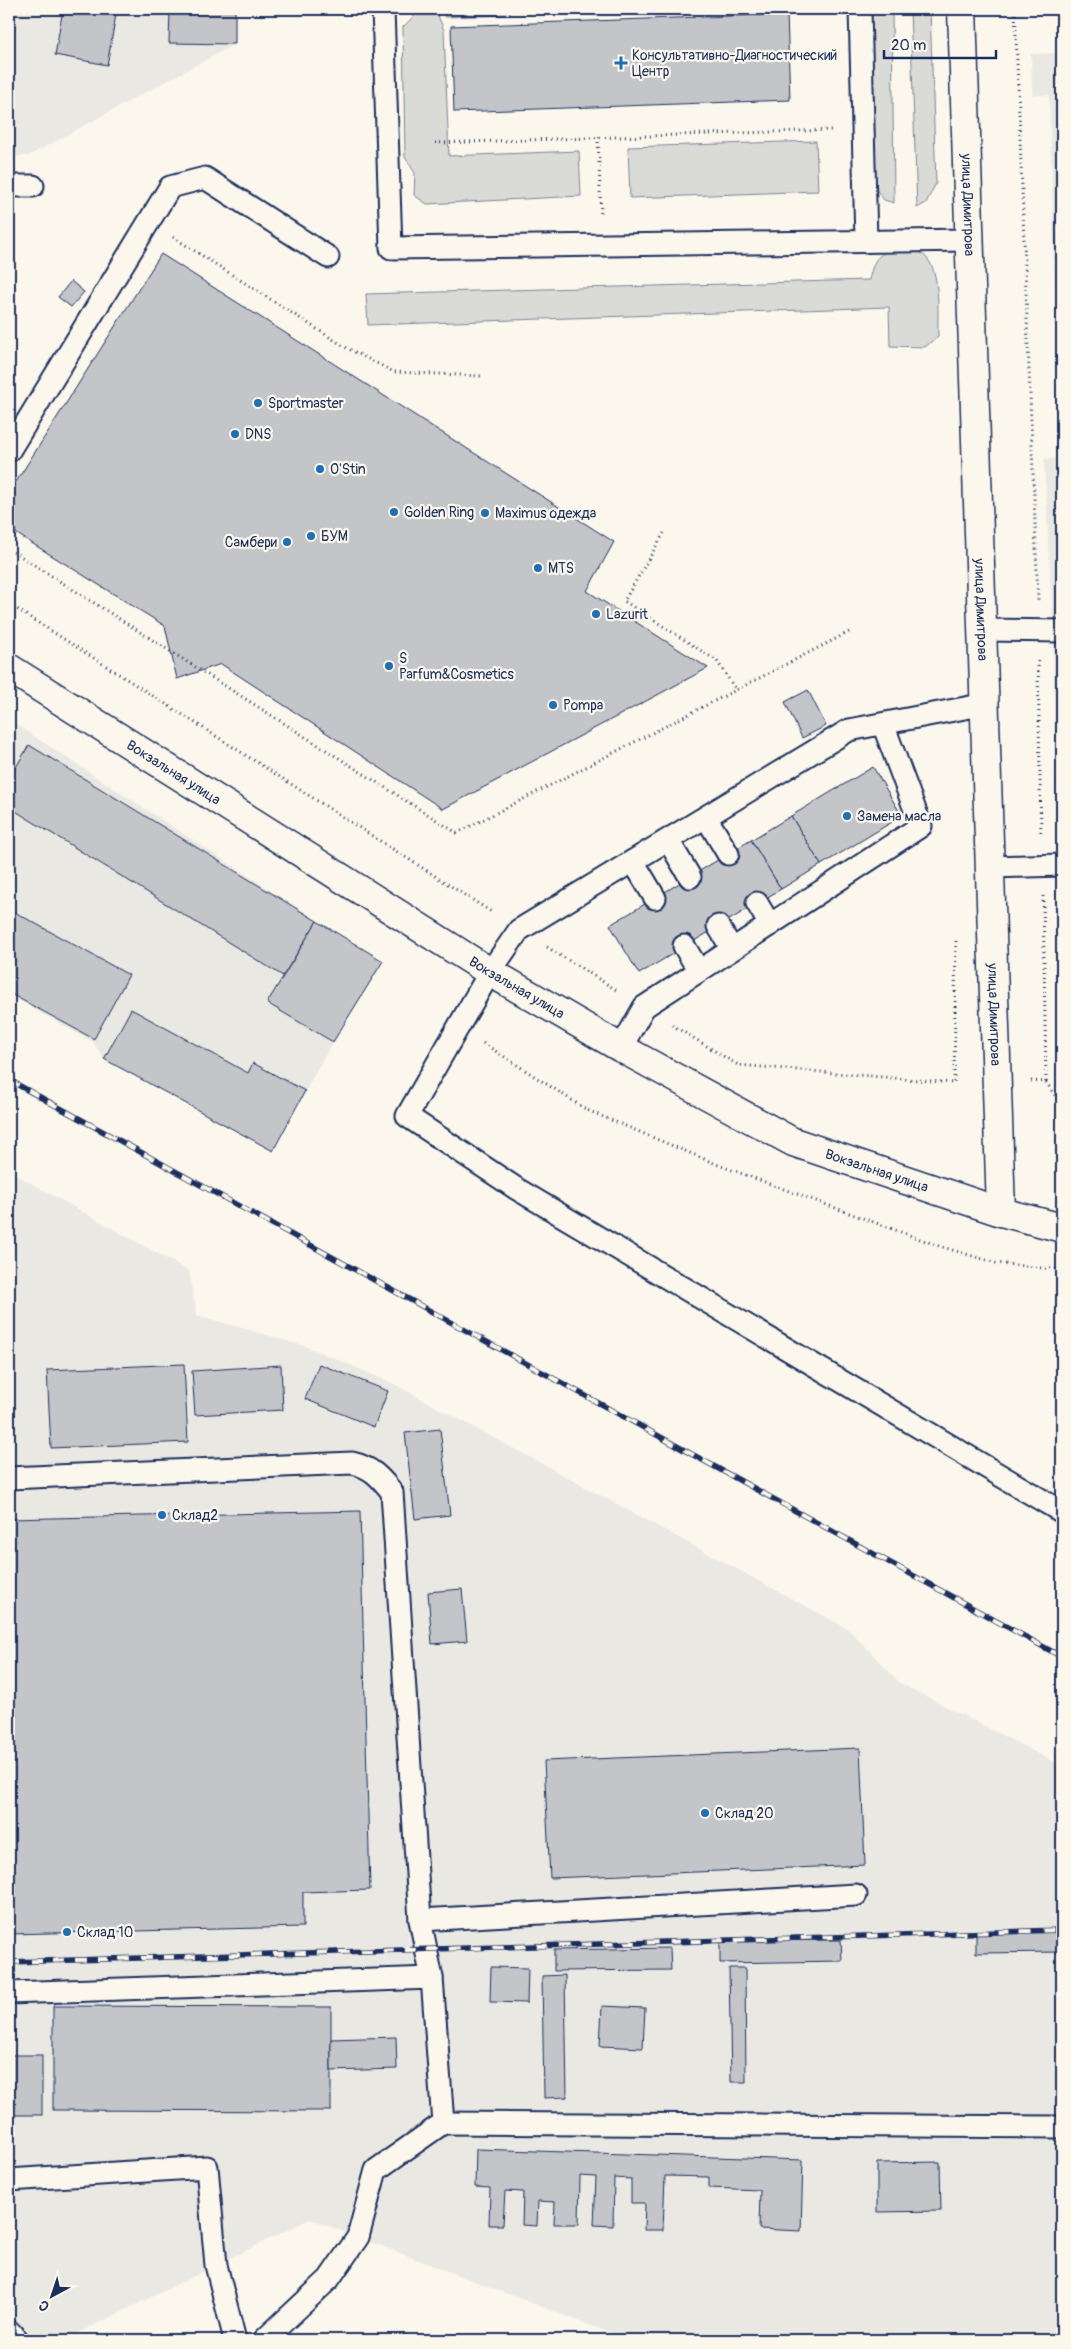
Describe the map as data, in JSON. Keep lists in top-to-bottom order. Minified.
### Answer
{"streets":{"street":["улица Димитрова","Вокзальная улица"]},"crossings":[["улица Димитрова","Вокзальная улица"]],"places":{"health":["Консультативно-Диагностический Центр"],"other":["Sportmaster","DNS","O'Stin","Golden Ring","Maximus одежда","БУМ","Самбери","MTS","Lazurit","S Parfum&Cosmetics","Pompa","Замена масла","Склад2","Склад 20","Склад 10"]},"scale_bar":"20 m","north":"bottom left"}
